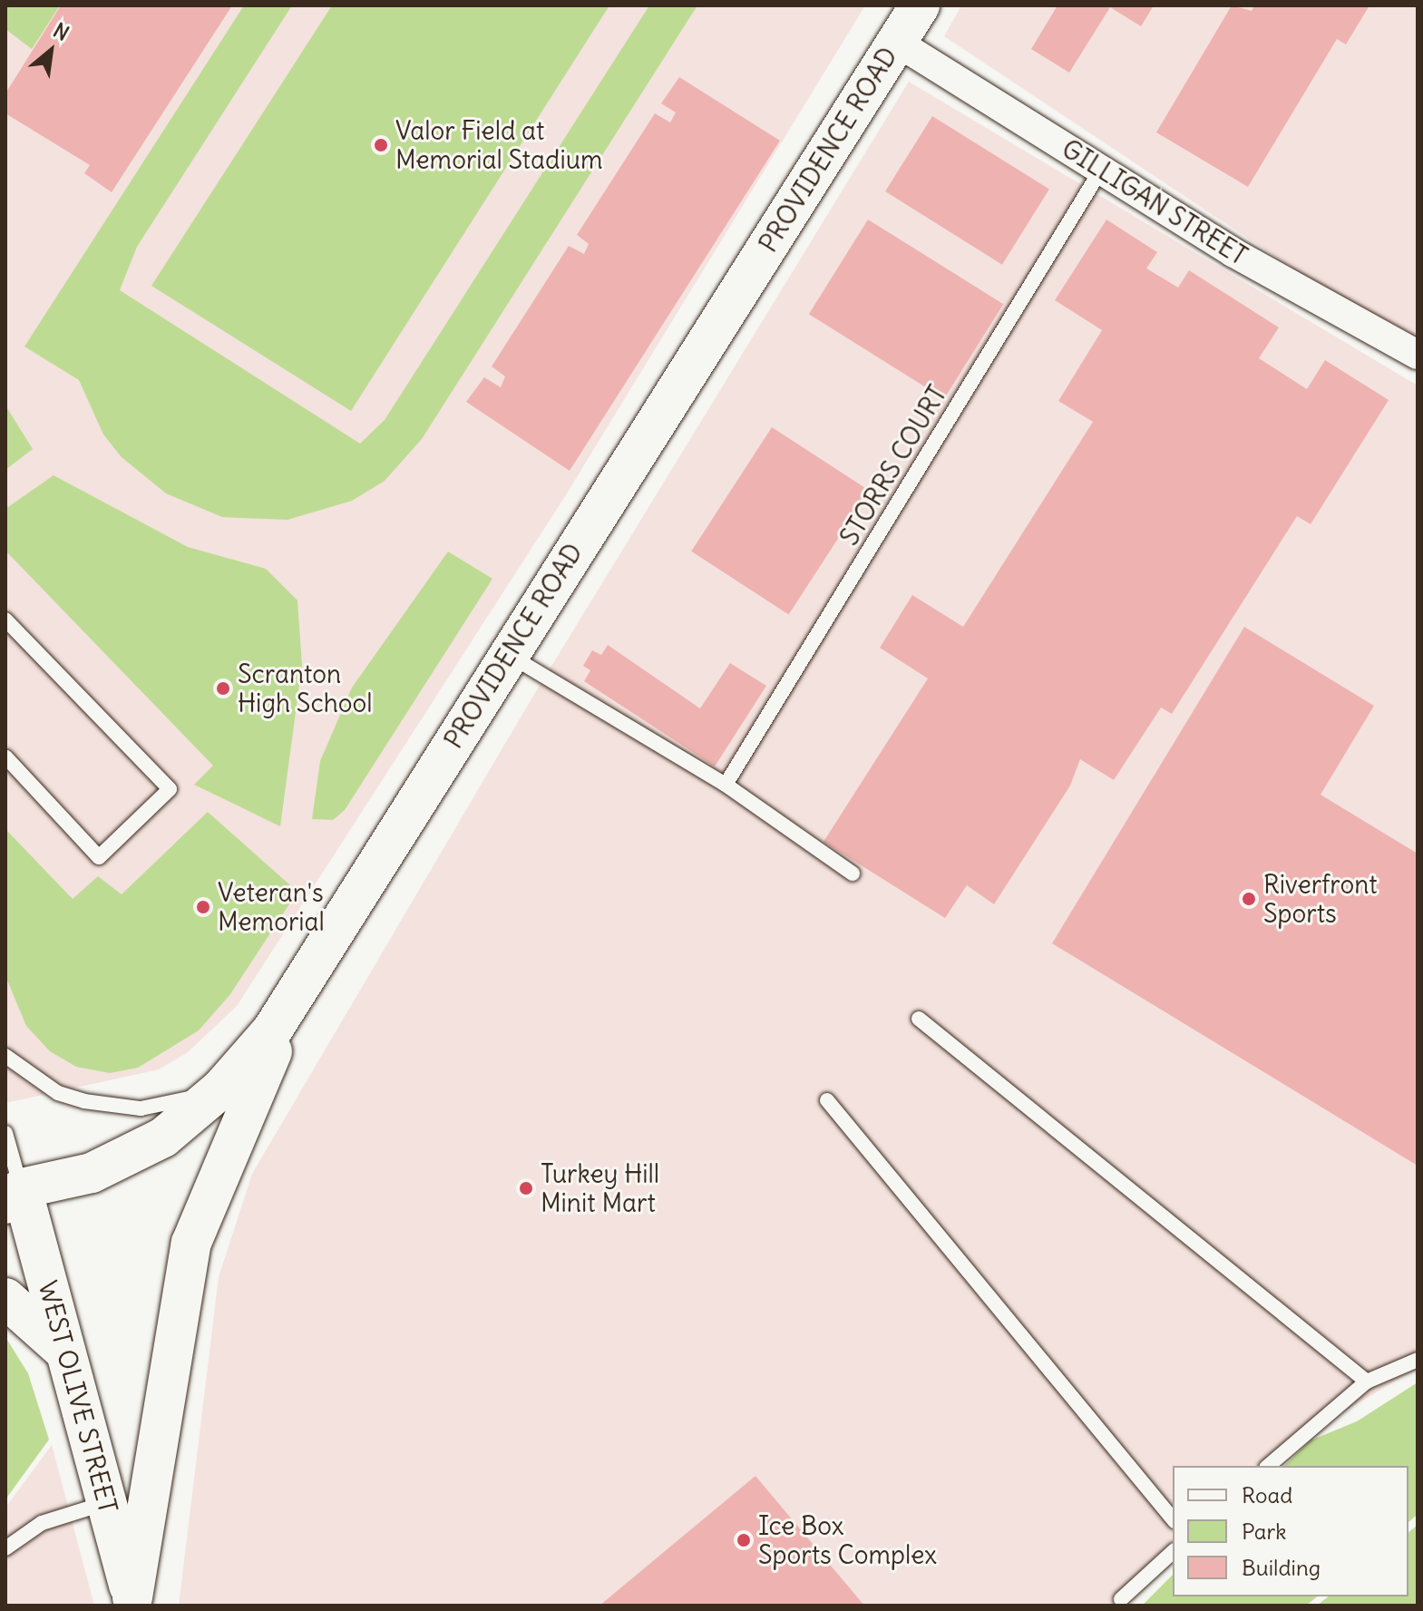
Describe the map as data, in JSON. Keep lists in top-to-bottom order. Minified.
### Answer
{"streets":{"main road":["PROVIDENCE ROAD","WEST OLIVE STREET"],"street":["GILLIGAN STREET"],"lane":["STORRS COURT"]},"crossings":[["PROVIDENCE ROAD","GILLIGAN STREET"],["PROVIDENCE ROAD","WEST OLIVE STREET"],["GILLIGAN STREET","STORRS COURT"]],"places":["Valor Field at Memorial Stadium","Scranton High School","Riverfront Sports","Veteran's Memorial","Turkey Hill Minit Mart","Ice Box Sports Complex"],"legend":["Road","Park","Building"],"north":"top right"}
